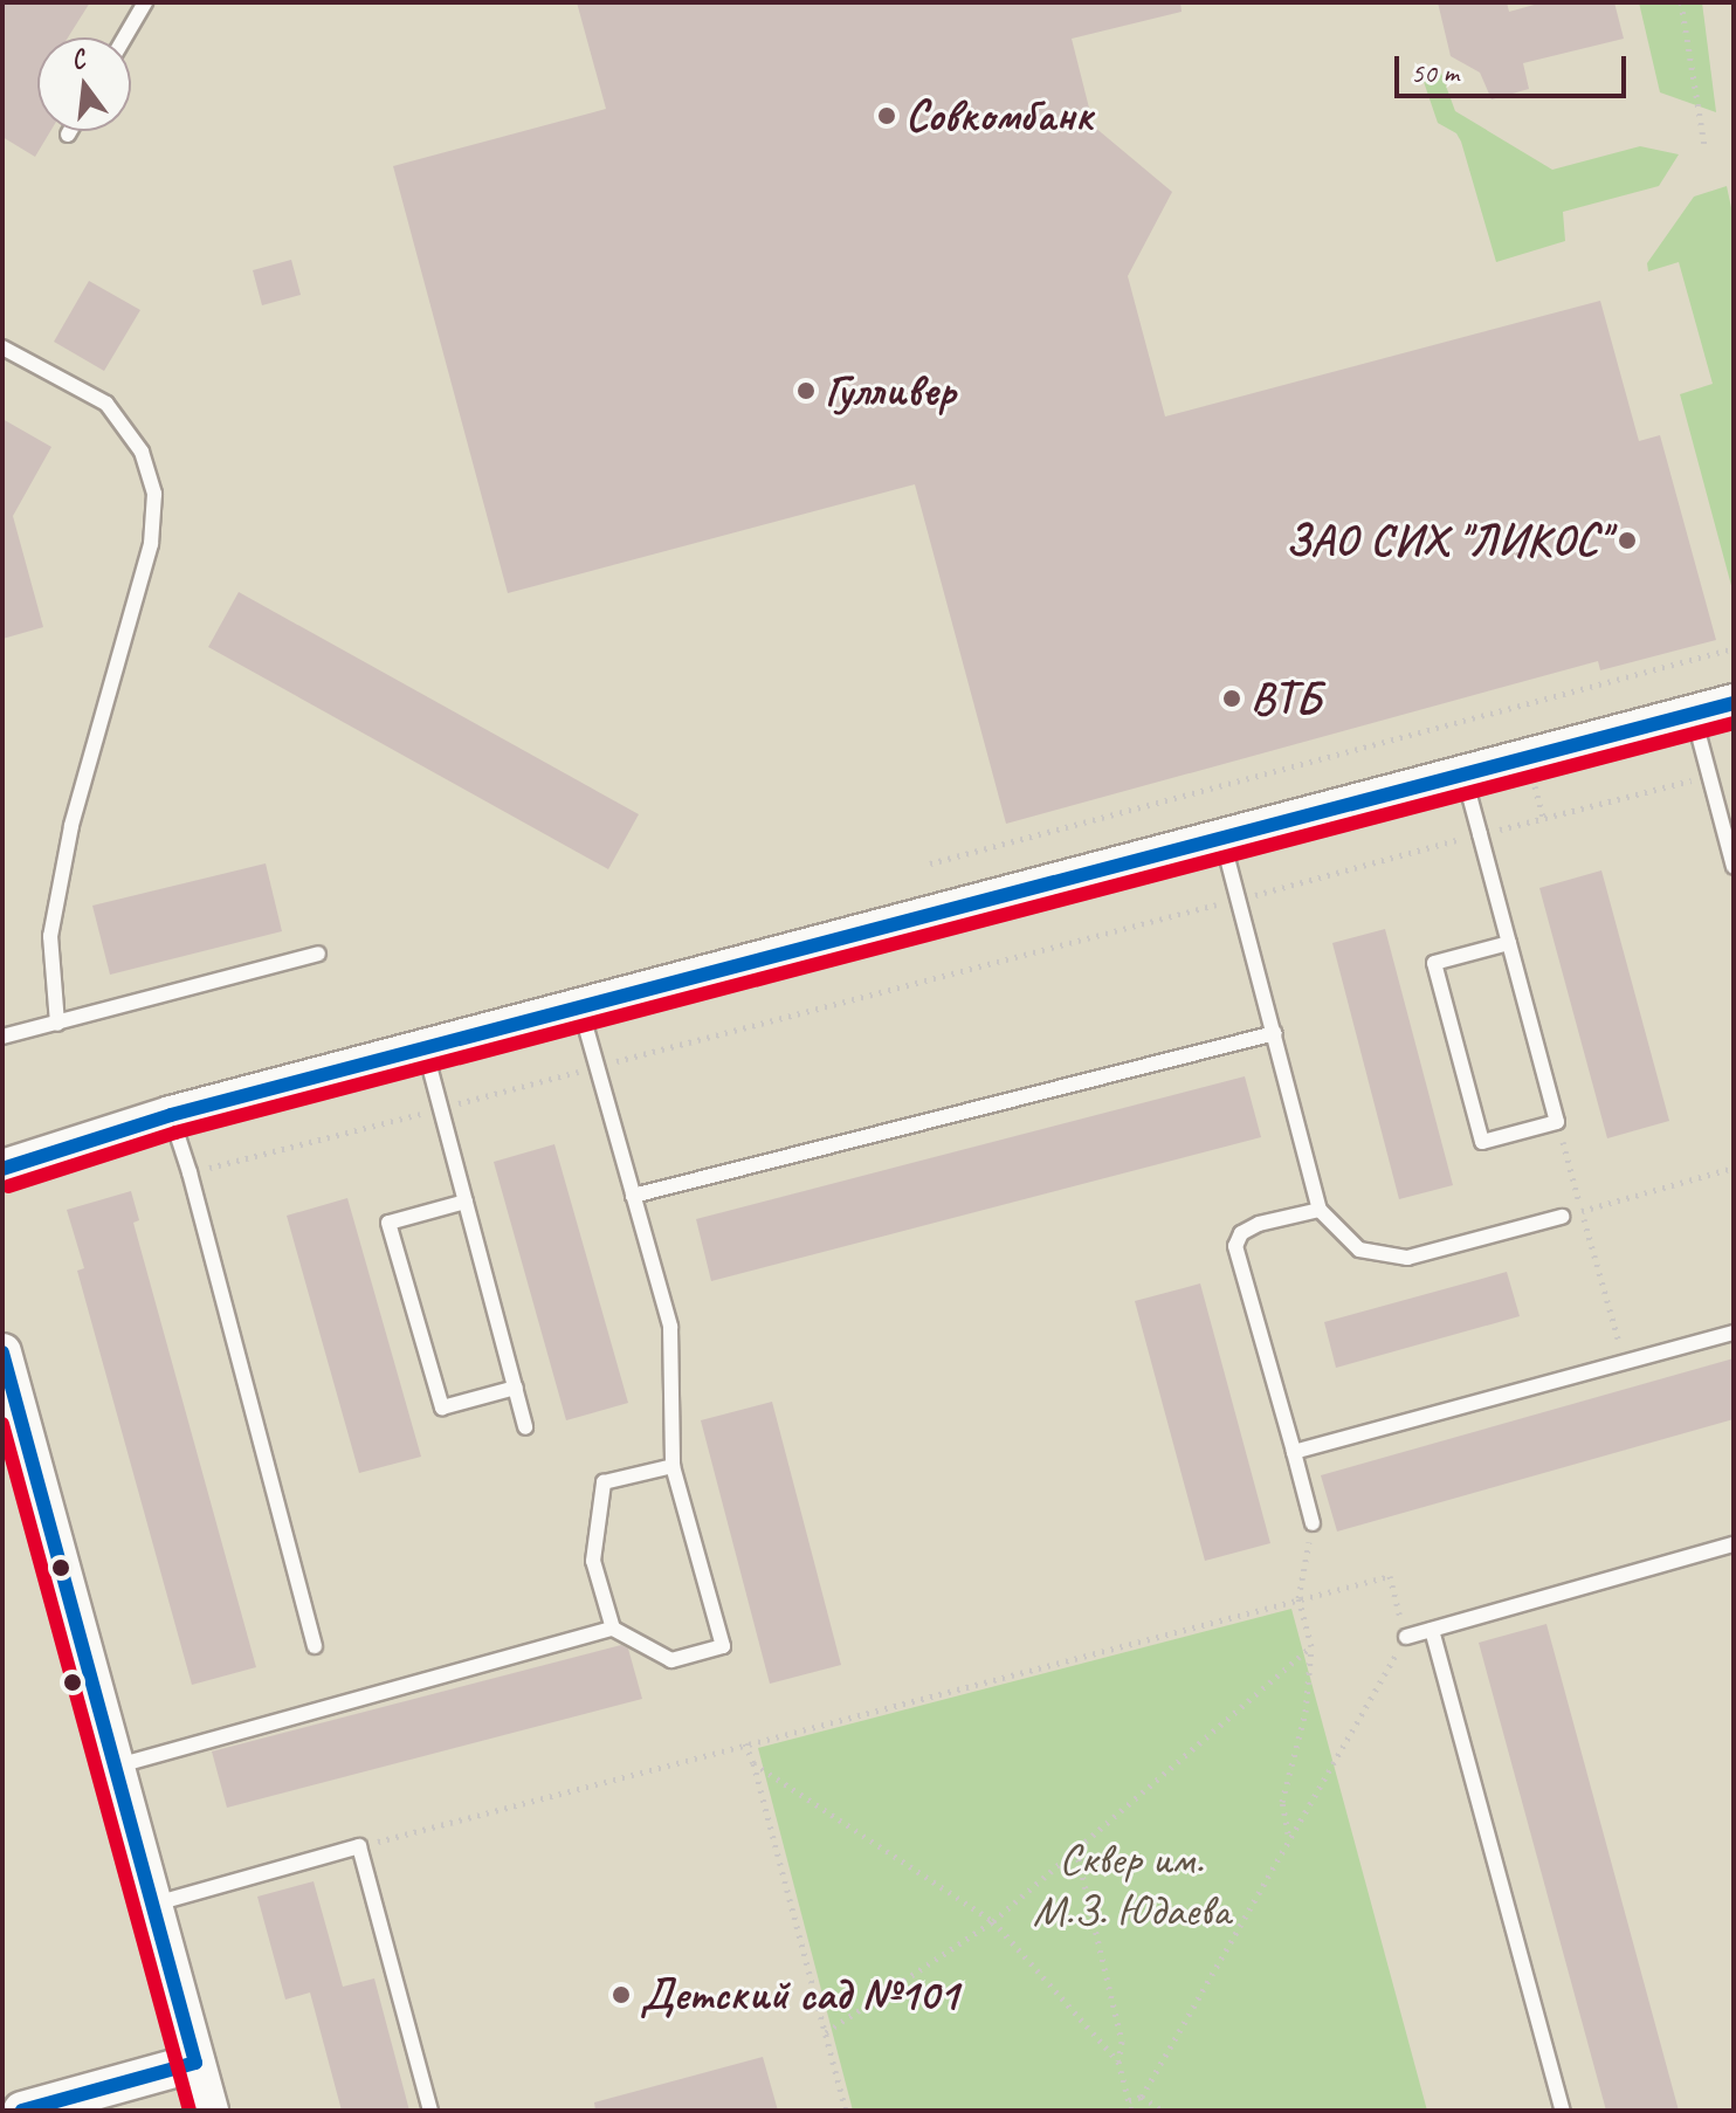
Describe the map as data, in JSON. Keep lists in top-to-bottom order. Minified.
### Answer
{"parks":["Сквер им. М.З. Юдаева"],"places":["Совкомбанк","Гулливер","ЗАО СИХ \"ЛИКОС\"","ВТБ","Детский сад №101"],"scale_bar":"50 m","north":"top"}
